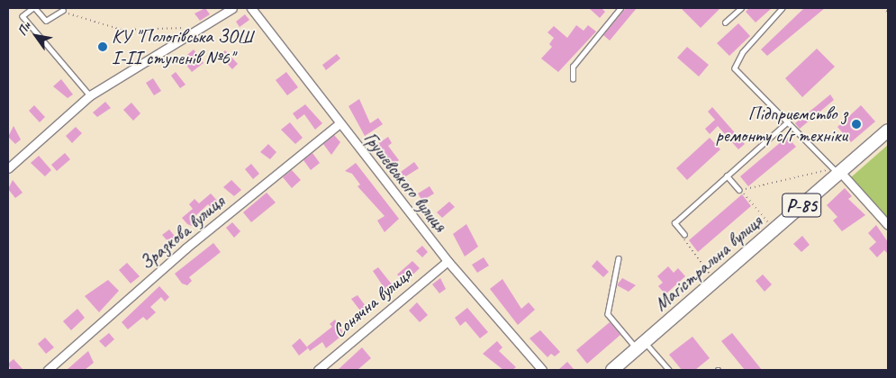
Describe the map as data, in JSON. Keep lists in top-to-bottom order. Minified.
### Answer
{"streets":{"main road":["Р-85","Магістральна вулиця"],"street":["Грушевського вулиця","Зразкова вулиця","Сонячна вулиця"]},"crossings":[["Грушевського вулиця","Зразкова вулиця"],["Грушевського вулиця","Сонячна вулиця"]],"places":["КУ \"Пологівська ЗОШ І-ІІ ступенів №6\"","Підприємство з ремонту с/г техніки"],"north":"top left"}
